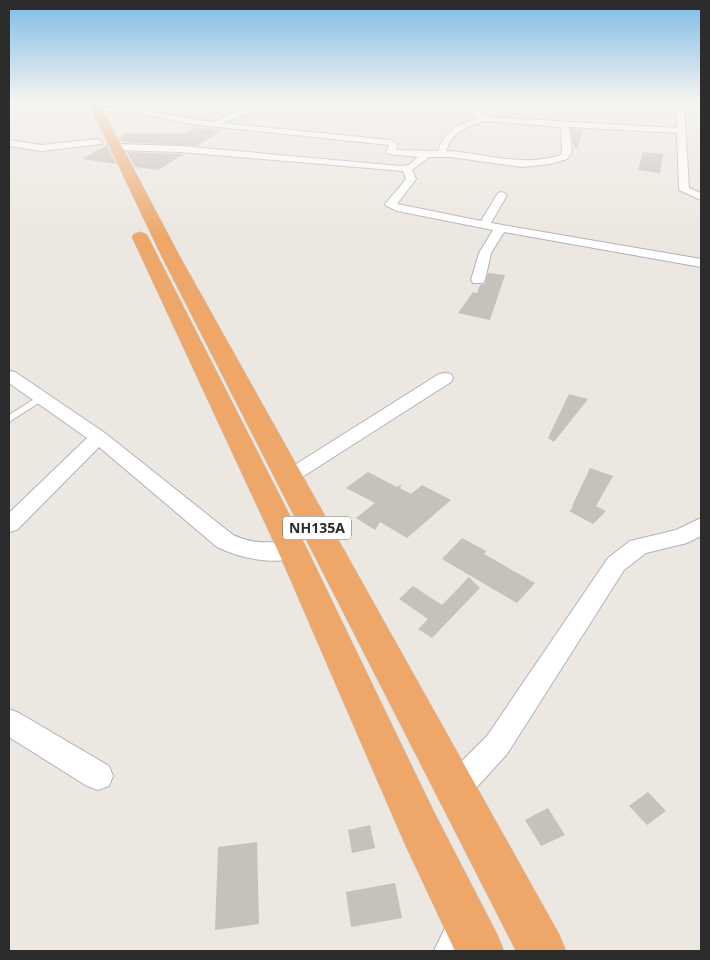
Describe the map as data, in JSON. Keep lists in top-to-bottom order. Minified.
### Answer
{"streets":{"highway":["NH135A"]}}
